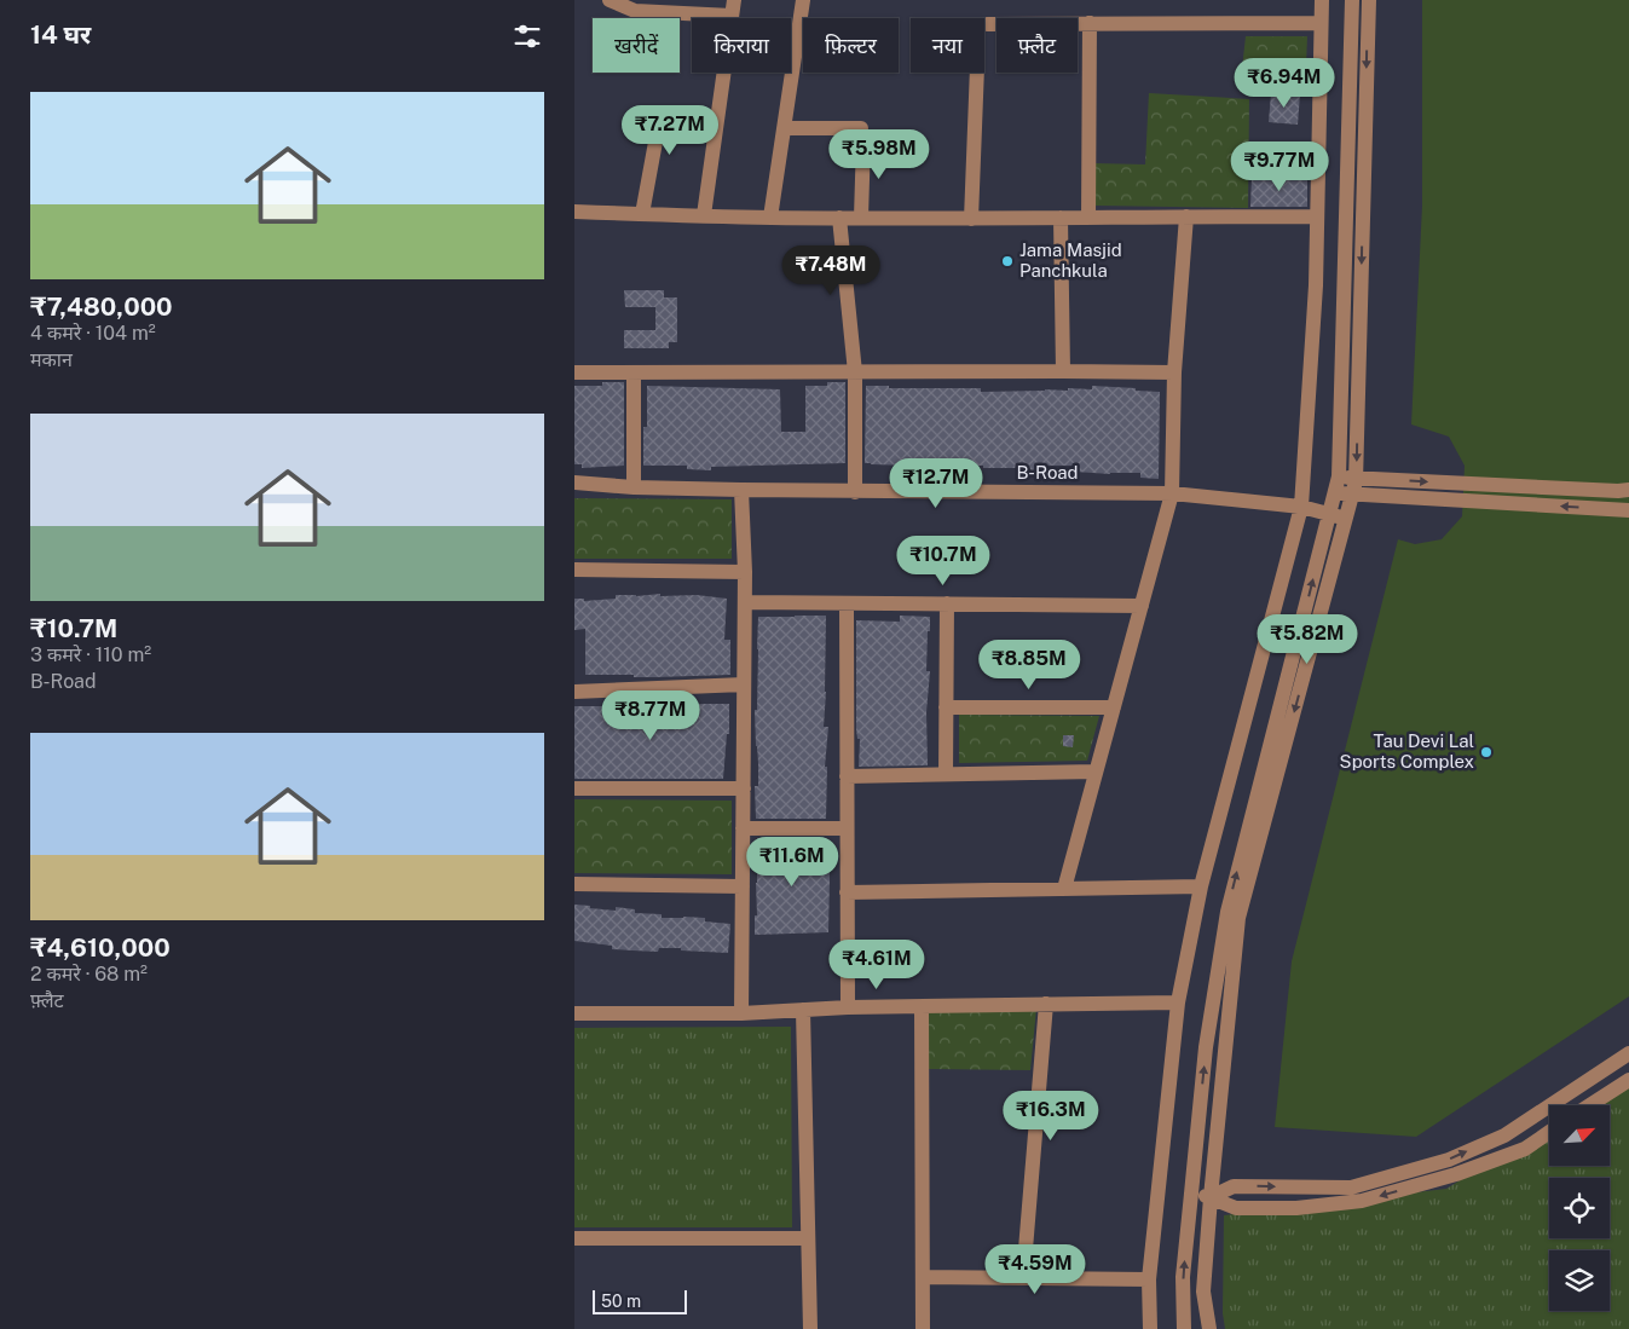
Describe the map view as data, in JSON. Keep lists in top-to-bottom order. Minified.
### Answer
{"streets":{"street":["B-Road"]},"places":["Jama Masjid Panchkula","Tau Devi Lal Sports Complex"],"scale_bar":"50 m","north":"top right","page":{"heading":"14 घर","chip":["खरीदें","किराया","फ़िल्टर","नया","फ़्लैट"],"price":["₹6.94M","₹7.27M","₹5.98M","₹9.77M","₹7.48M","₹12.7M","₹10.7M","₹5.82M","₹8.85M","₹8.77M","₹11.6M","₹4.61M","₹16.3M","₹4.59M"],"list":[{"name":"₹7,480,000","note":"4 कमरे · 104 m² · मकान"},{"name":"₹10.7M","note":"3 कमरे · 110 m² · B-Road"},{"name":"₹4,610,000","note":"2 कमरे · 68 m² · फ़्लैट"}],"scale":"50 m"}}
